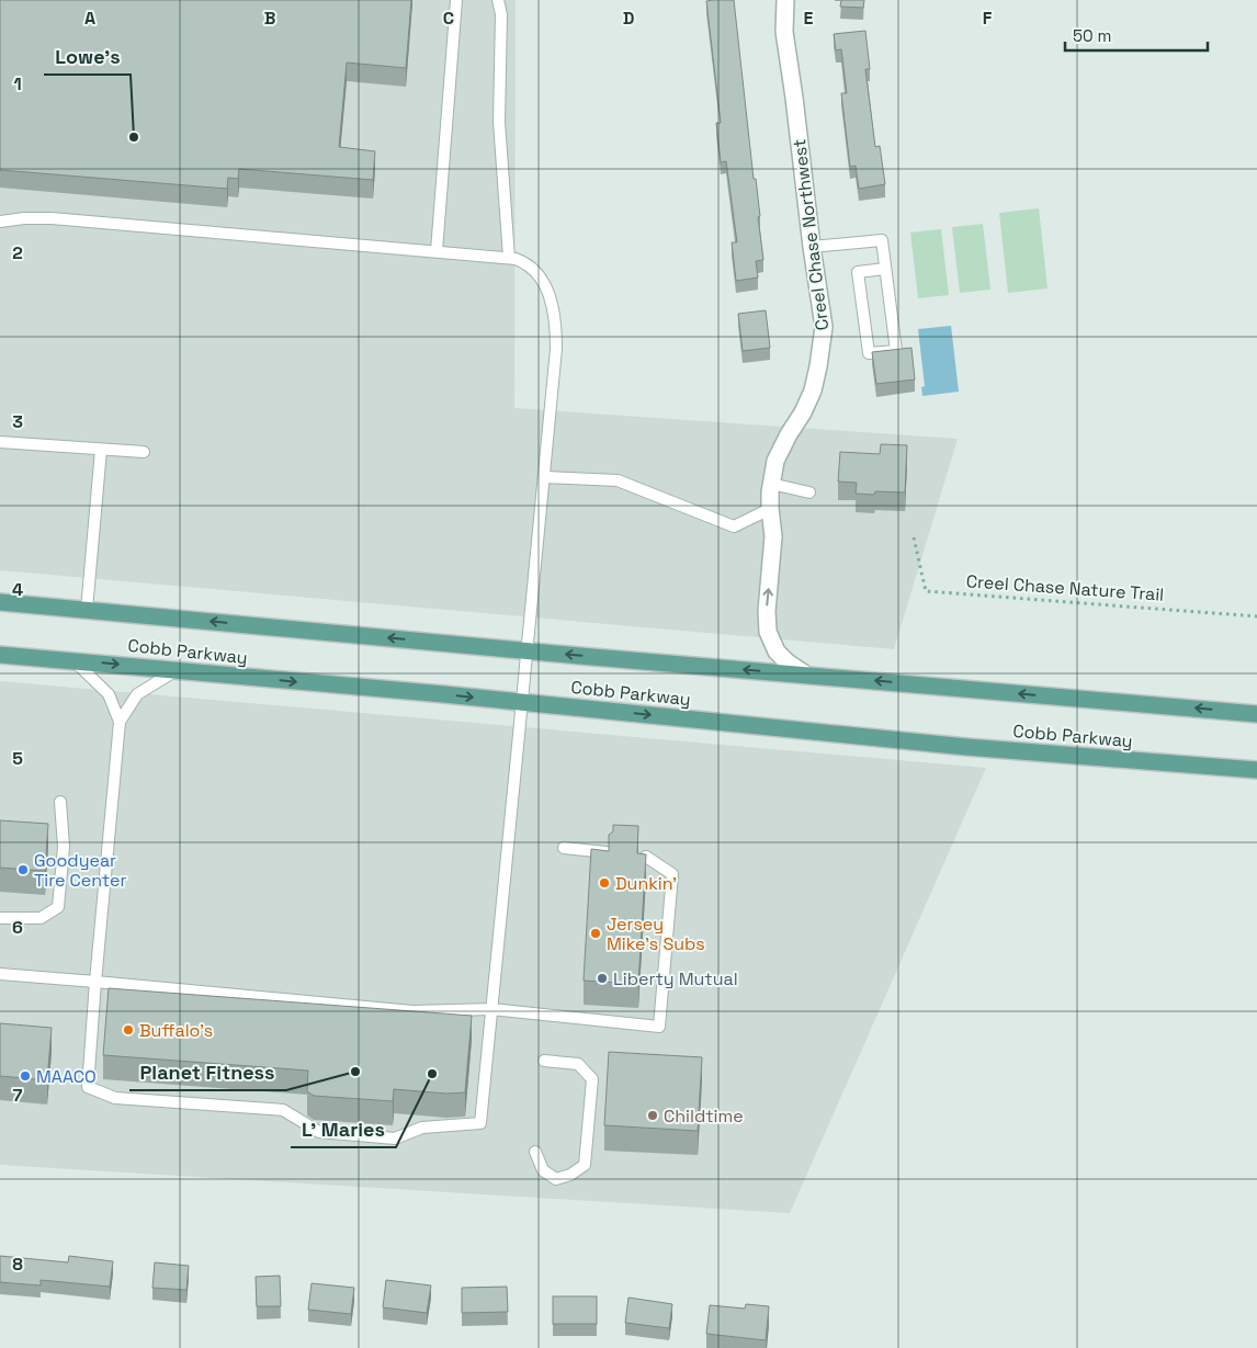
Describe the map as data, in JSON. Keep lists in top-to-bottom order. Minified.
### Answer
{"streets":{"main road":["Cobb Parkway"],"street":["Creel Chase Northwest"],"path":["Creel Chase Nature Trail"]},"crossings":[["Creel Chase Northwest","Cobb Parkway"]],"places":["Lowe's","Goodyear Tire Center","Dunkin'","Jersey Mike's Subs","Liberty Mutual","Buffalo's","Planet Fitness","L' Maries","MAACO","Childtime"],"scale_bar":"50 m","grid":{"columns":["A","B","C","D","E","F"],"rows":["1","2","3","4","5","6","7","8"]}}
